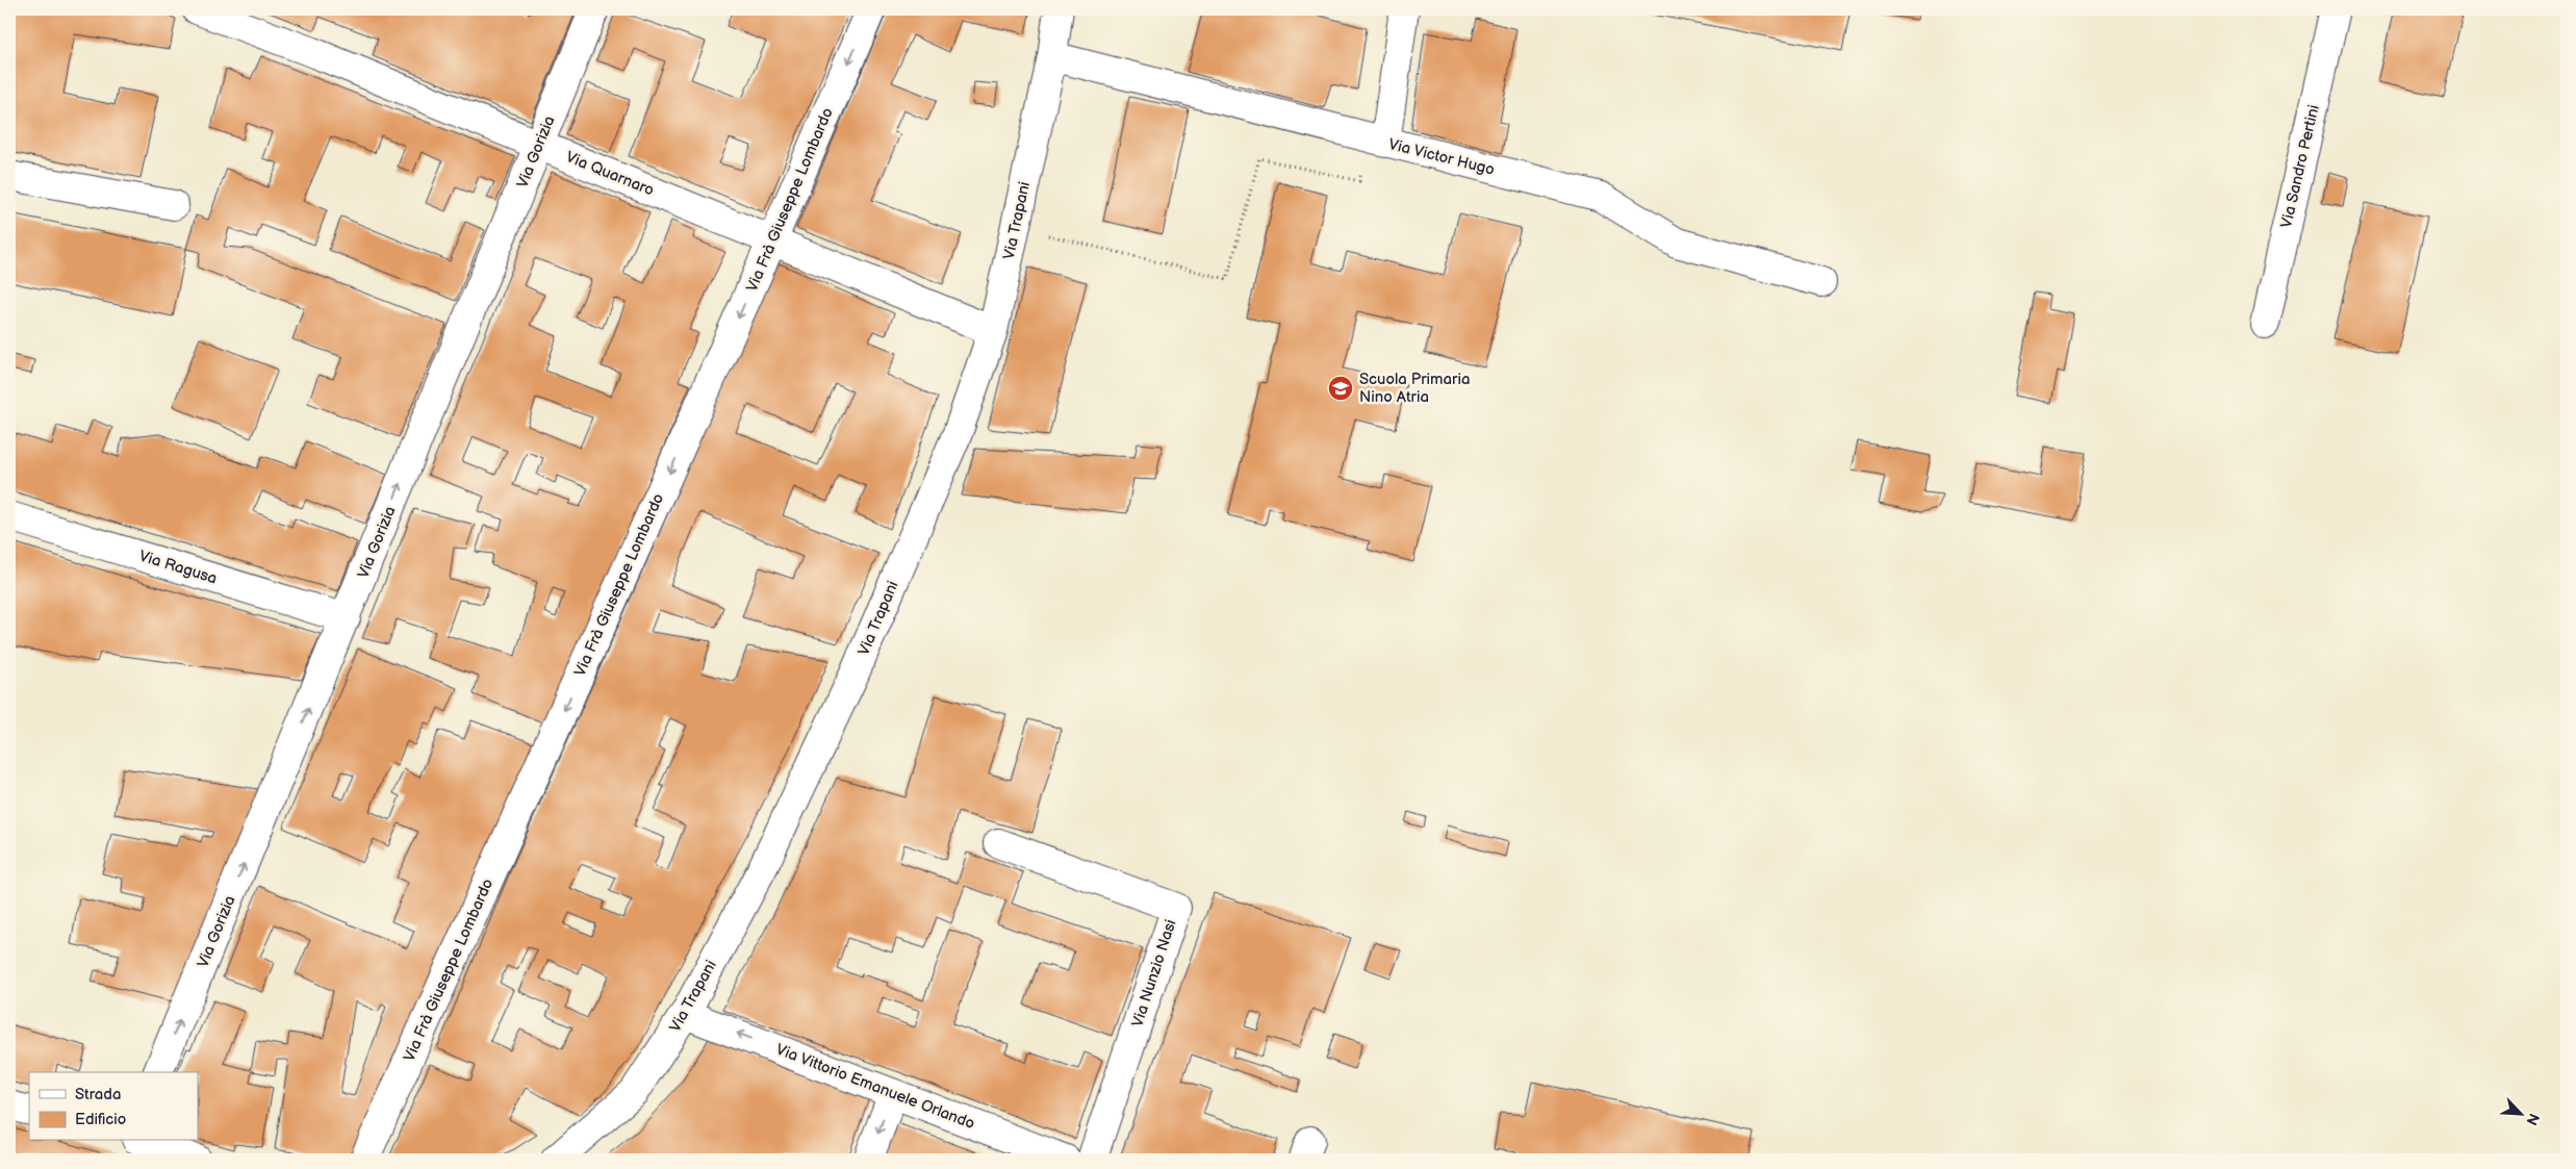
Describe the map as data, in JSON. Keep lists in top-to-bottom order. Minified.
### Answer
{"streets":{"street":["Via Gorizia","Via Victor Hugo","Via Sandro Pertini","Via Quarnaro","Via Frà Giuseppe Lombardo","Via Trapani","Via Ragusa","Via Nunzio Nasi","Via Vittorio Emanuele Orlando"]},"crossings":[["Via Gorizia","Via Quarnaro"],["Via Gorizia","Via Ragusa"],["Via Victor Hugo","Via Trapani"],["Via Quarnaro","Via Frà Giuseppe Lombardo"],["Via Quarnaro","Via Trapani"],["Via Trapani","Via Vittorio Emanuele Orlando"]],"one_way":["Via Gorizia","Via Frà Giuseppe Lombardo","Via Vittorio Emanuele Orlando"],"places":{"school or university":["Scuola Primaria Nino Atria"]},"legend":["Strada","Edificio"],"north":"bottom right"}
